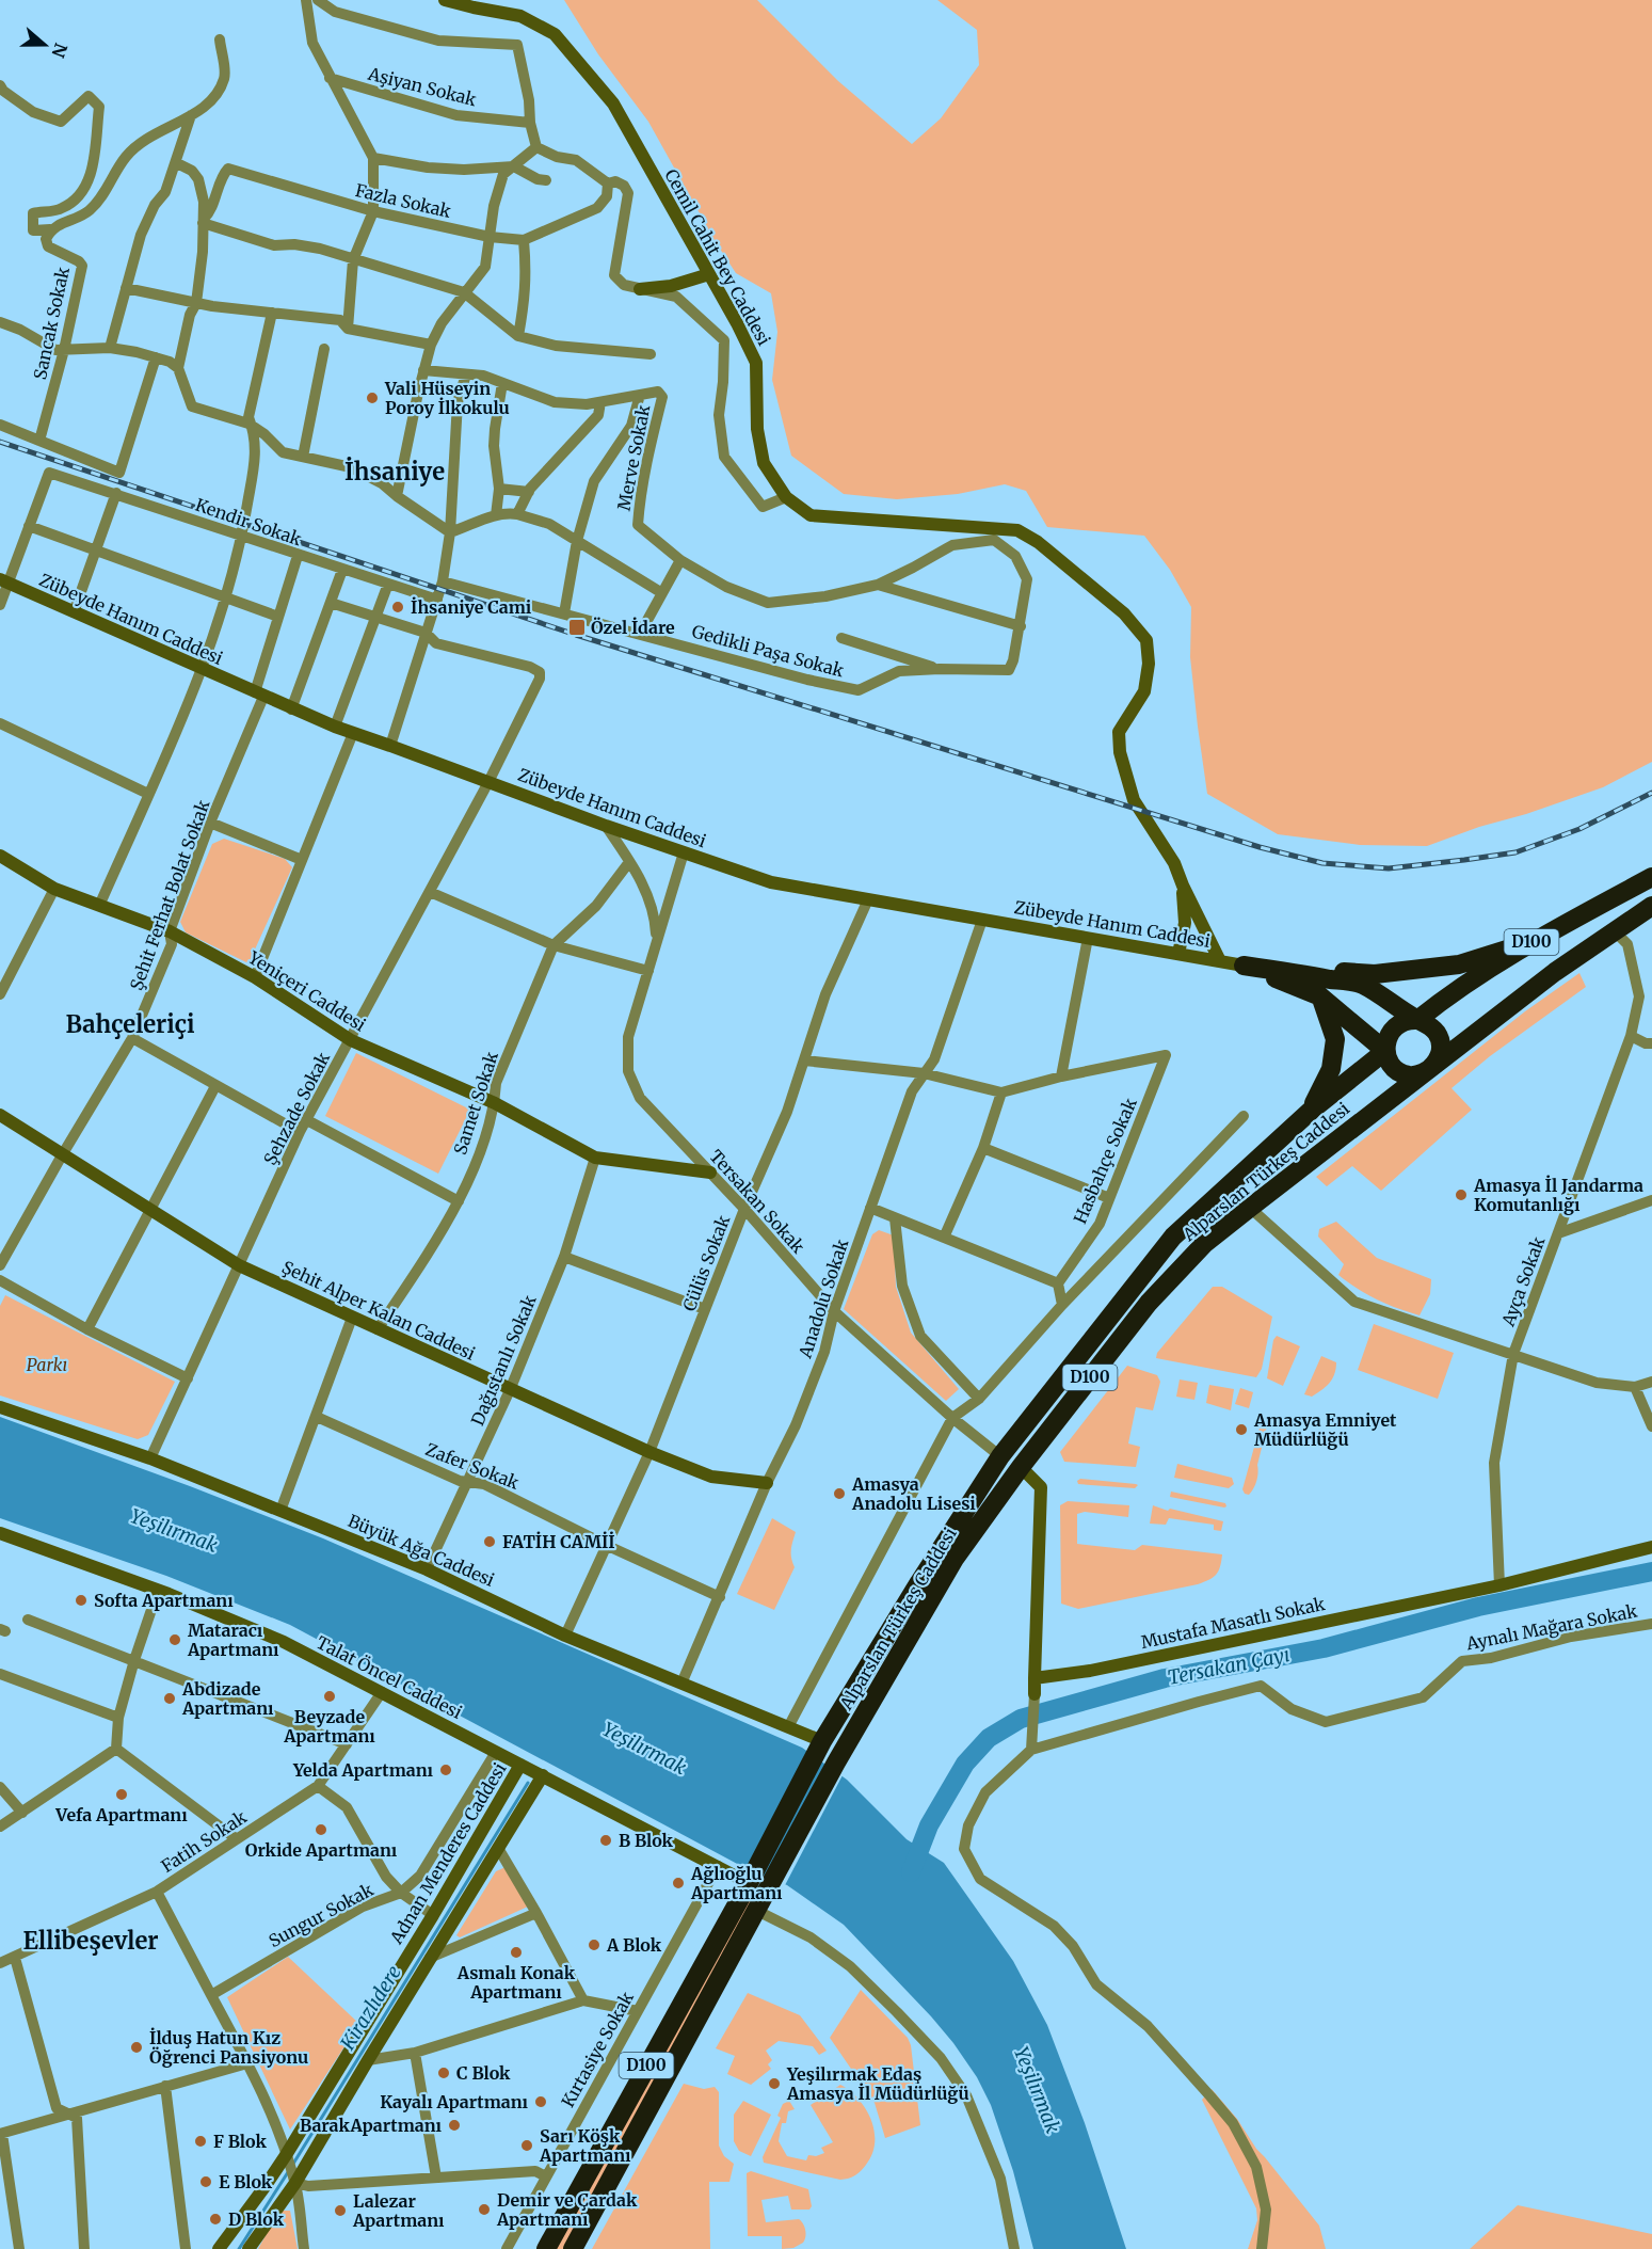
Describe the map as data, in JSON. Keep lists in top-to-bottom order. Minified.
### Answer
{"streets":{"highway":["D100","Alparslan Türkeş Caddesi"],"street":["Aşiyan Sokak","Fazla Sokak","Cemil Cahit Bey Caddesi","Sancak Sokak","Merve Sokak","Kendir Sokak","Zübeyde Hanım Caddesi","Gedikli Paşa Sokak","Şehit Ferhat Bolat Sokak","Yeniçeri Caddesi","Samet Sokak","Şehzade Sokak","Hasbahçe Sokak","Tersakan Sokak","Cülüs Sokak","Ayça Sokak","Anadolu Sokak","Şehit Alper Kalan Caddesi","Dağıstanlı Sokak","Zafer Sokak","Büyük Ağa Caddesi","Mustafa Masatlı Sokak","Aynalı Mağara Sokak","Talat Öncel Caddesi","Fatih Sokak","Adnan Menderes Caddesi","Sungur Sokak","Kırtasiye Sokak"]},"crossings":[["Cemil Cahit Bey Caddesi","Zübeyde Hanım Caddesi"],["Kendir Sokak","Şehit Ferhat Bolat Sokak"],["Zübeyde Hanım Caddesi","Şehit Ferhat Bolat Sokak"],["Zübeyde Hanım Caddesi","Şehzade Sokak"],["Zübeyde Hanım Caddesi","Tersakan Sokak"],["Zübeyde Hanım Caddesi","Cülüs Sokak"],["Zübeyde Hanım Caddesi","Anadolu Sokak"],["Şehit Ferhat Bolat Sokak","Yeniçeri Caddesi"],["Şehit Ferhat Bolat Sokak","Şehit Alper Kalan Caddesi"],["D100","Alparslan Türkeş Caddesi"],["D100","Ayça Sokak"],["D100","Büyük Ağa Caddesi"],["D100","Talat Öncel Caddesi"],["Yeniçeri Caddesi","Samet Sokak"],["Yeniçeri Caddesi","Şehzade Sokak"],["Yeniçeri Caddesi","Tersakan Sokak"],["Yeniçeri Caddesi","Dağıstanlı Sokak"],["Samet Sokak","Tersakan Sokak"],["Samet Sokak","Şehit Alper Kalan Caddesi"],["Şehzade Sokak","Şehit Alper Kalan Caddesi"],["Şehzade Sokak","Büyük Ağa Caddesi"],["Alparslan Türkeş Caddesi","Tersakan Sokak"],["Alparslan Türkeş Caddesi","Büyük Ağa Caddesi"],["Tersakan Sokak","Cülüs Sokak"],["Tersakan Sokak","Anadolu Sokak"],["Cülüs Sokak","Şehit Alper Kalan Caddesi"],["Cülüs Sokak","Zafer Sokak"],["Cülüs Sokak","Büyük Ağa Caddesi"],["Ayça Sokak","Mustafa Masatlı Sokak"],["Anadolu Sokak","Şehit Alper Kalan Caddesi"],["Anadolu Sokak","Zafer Sokak"],["Anadolu Sokak","Büyük Ağa Caddesi"],["Şehit Alper Kalan Caddesi","Dağıstanlı Sokak"],["Dağıstanlı Sokak","Zafer Sokak"],["Dağıstanlı Sokak","Büyük Ağa Caddesi"],["Talat Öncel Caddesi","Fatih Sokak"],["Talat Öncel Caddesi","Adnan Menderes Caddesi"],["Talat Öncel Caddesi","Sungur Sokak"],["Talat Öncel Caddesi","Kırtasiye Sokak"]],"districts":["İhsaniye","Bahçeleriçi","Ellibeşevler"],"water":["Yeşilırmak","Tersakan Çayı","Kirazlıdere"],"parks":["Parkı"],"places":{"other":["Vali Hüseyin Poroy İlkokulu","İhsaniye Cami","Amasya İl Jandarma Komutanlığı","Amasya Emniyet Müdürlüğü","Amasya Anadolu Lisesi","FATİH CAMİİ","Softa Apartmanı","Mataracı Apartmanı","Beyzade Apartmanı","Abdizade Apartmanı","Yelda Apartmanı","Vefa Apartmanı","Orkide Apartmanı","B Blok","Ağlıoğlu Apartmanı","A Blok","Asmalı Konak Apartmanı","İlduş Hatun Kız Öğrenci Pansiyonu","C Blok","Yeşilırmak Edaş Amasya İl Müdürlüğü","Kayalı Apartmanı","BarakApartmanı","F Blok","Sarı Köşk Apartmanı","E Blok","Demir ve Çardak Apartmanı","Lalezar Apartmanı","D Blok"],"transit":["Özel İdare"]},"north":"right"}
